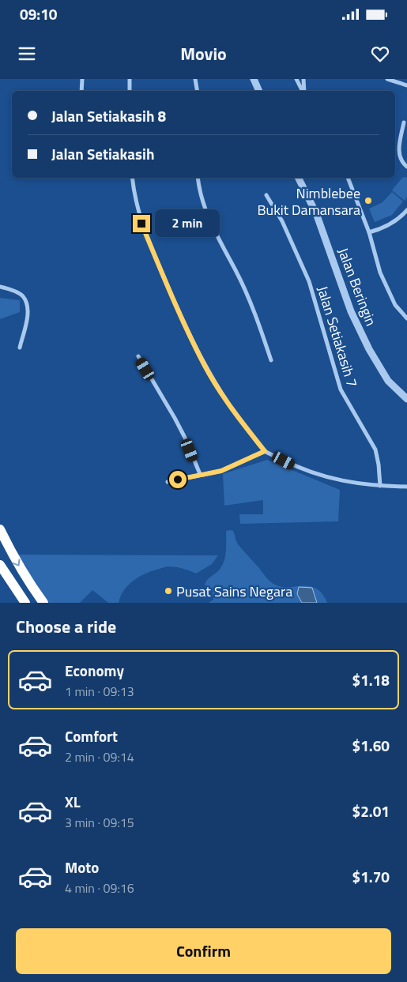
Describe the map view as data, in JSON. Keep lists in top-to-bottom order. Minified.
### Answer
{"streets":{"street":["Jalan Beringin","Jalan Setiakasih 7"]},"places":["Nimblebee Bukit Damansara","Pusat Sains Negara"],"page":{"status":"09:10","header":"Movio","banner":["Jalan Setiakasih 8","Jalan Setiakasih"],"bubble":"2 min","heading":"Choose a ride","list":[{"name":"Economy","note":"1 min · 09:13","value":"$1.18"},{"name":"Comfort","note":"2 min · 09:14","value":"$1.60"},{"name":"XL","note":"3 min · 09:15","value":"$2.01"},{"name":"Moto","note":"4 min · 09:16","value":"$1.70"}],"buttons":"Confirm"}}
